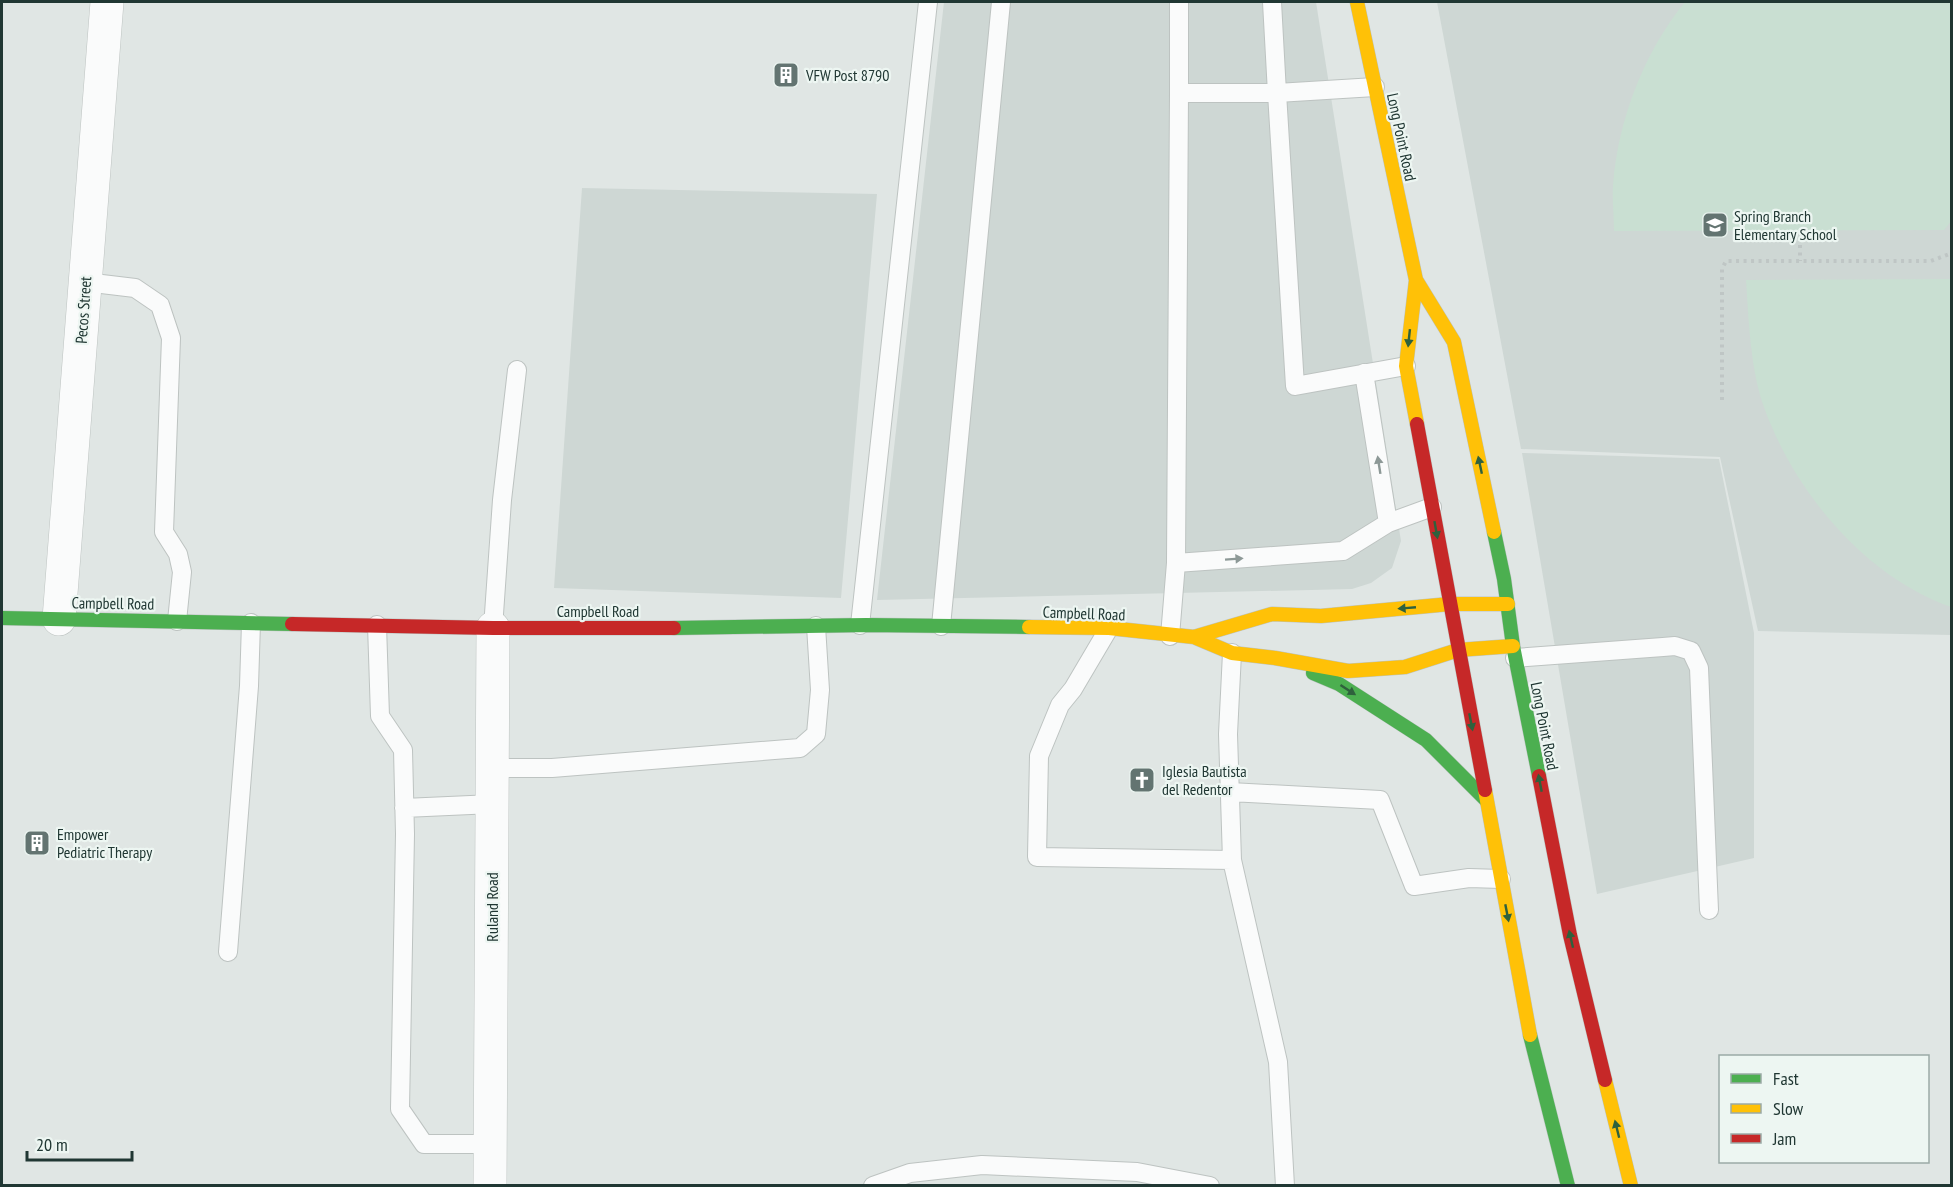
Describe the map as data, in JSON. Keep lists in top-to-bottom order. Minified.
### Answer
{"streets":{"main road":["Long Point Road","Campbell Road"],"street":["Pecos Street","Ruland Road"]},"crossings":[["Long Point Road","Campbell Road"],["Pecos Street","Campbell Road"],["Campbell Road","Ruland Road"]],"places":{"building":["VFW Post 8790","Empower Pediatric Therapy"],"school or university":["Spring Branch Elementary School"],"church":["Iglesia Bautista del Redentor"]},"legend":["Fast","Slow","Jam"],"scale_bar":"20 m"}
